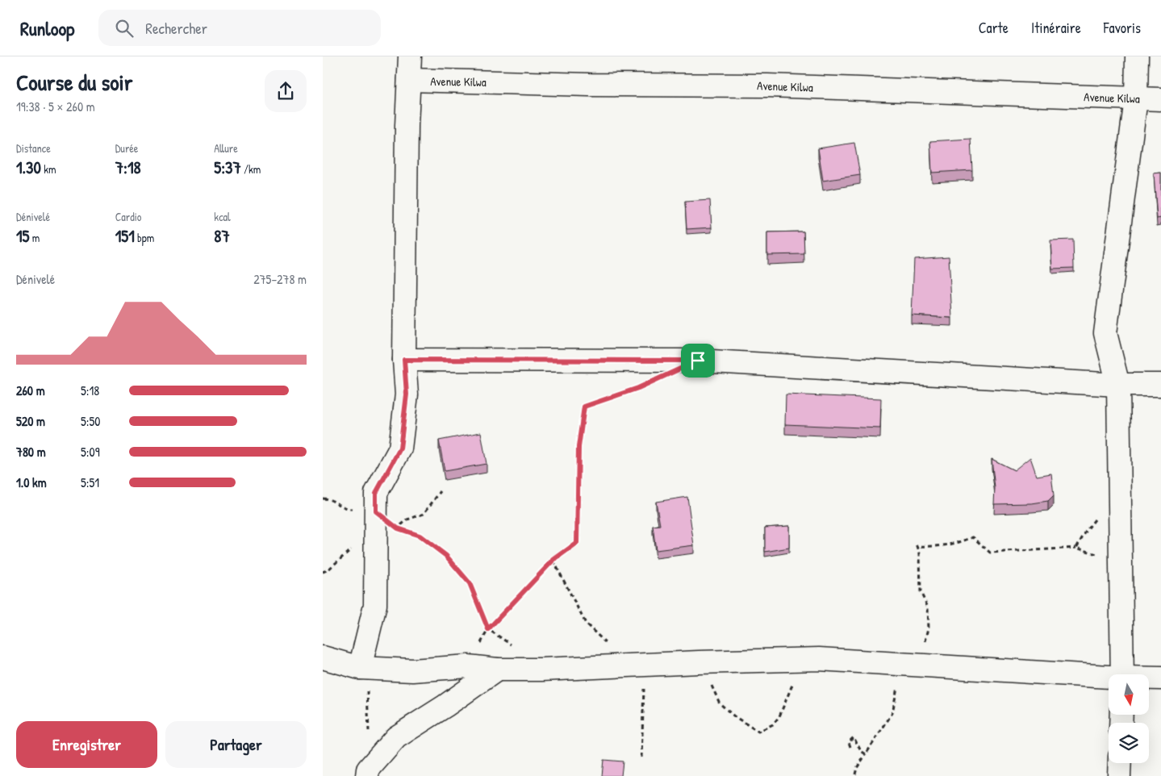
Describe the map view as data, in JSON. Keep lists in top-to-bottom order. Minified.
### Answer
{"streets":{"street":["Avenue Kilwa"]},"north":"bottom","page":{"header":"Runloop","search":"Rechercher","nav":["Carte","Itinéraire","Favoris"],"heading":["Course du soir","19:38 · 5 × 260 m"],"stats":[["Distance","1.30 km"],["Durée","7:18"],["Allure","5:37 /km"],["Dénivelé","15 m"],["Cardio","151 bpm"],["kcal","87"]],"chart":["Dénivelé","275–278 m"],"list":[{"name":"260 m","note":"5:18"},{"name":"520 m","note":"5:50"},{"name":"780 m","note":"5:09"},{"name":"1.0 km","note":"5:51"}],"buttons":["Enregistrer","Partager"]}}
